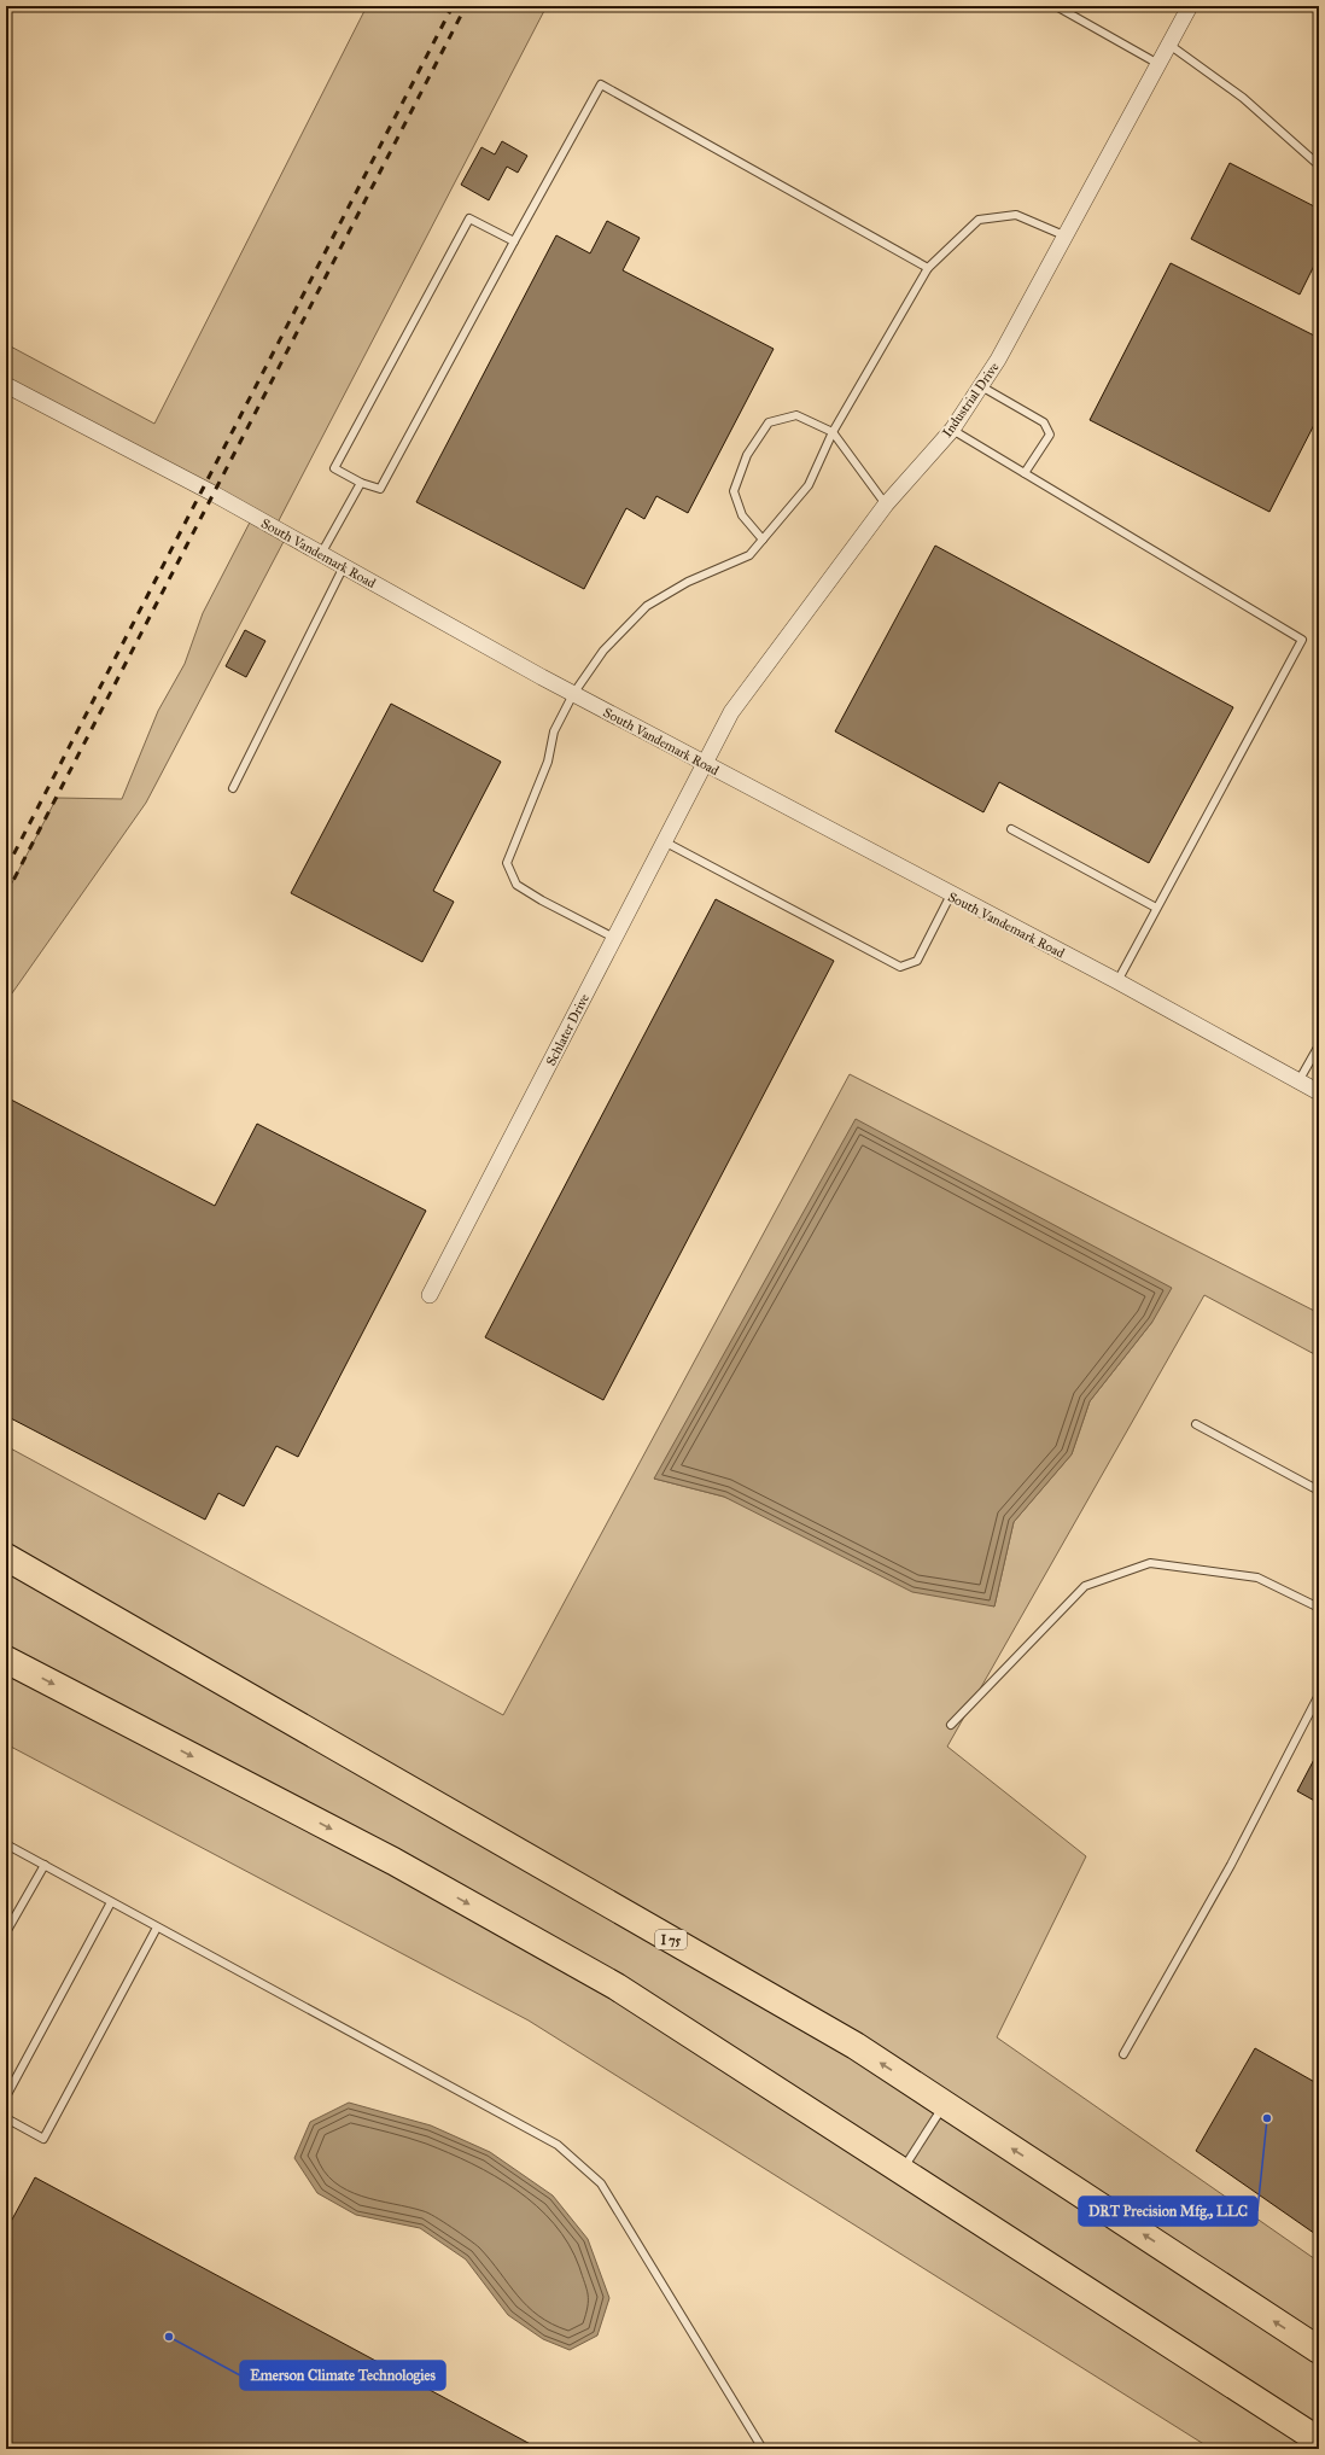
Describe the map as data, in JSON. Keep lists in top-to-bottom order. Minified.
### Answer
{"streets":{"highway":["I 75"],"street":["Industrial Drive","South Vandemark Road","Schlater Drive"]},"crossings":[["Industrial Drive","South Vandemark Road"],["Industrial Drive","Schlater Drive"],["South Vandemark Road","Schlater Drive"]],"places":["DRT Precision Mfg., LLC","Emerson Climate Technologies"]}
